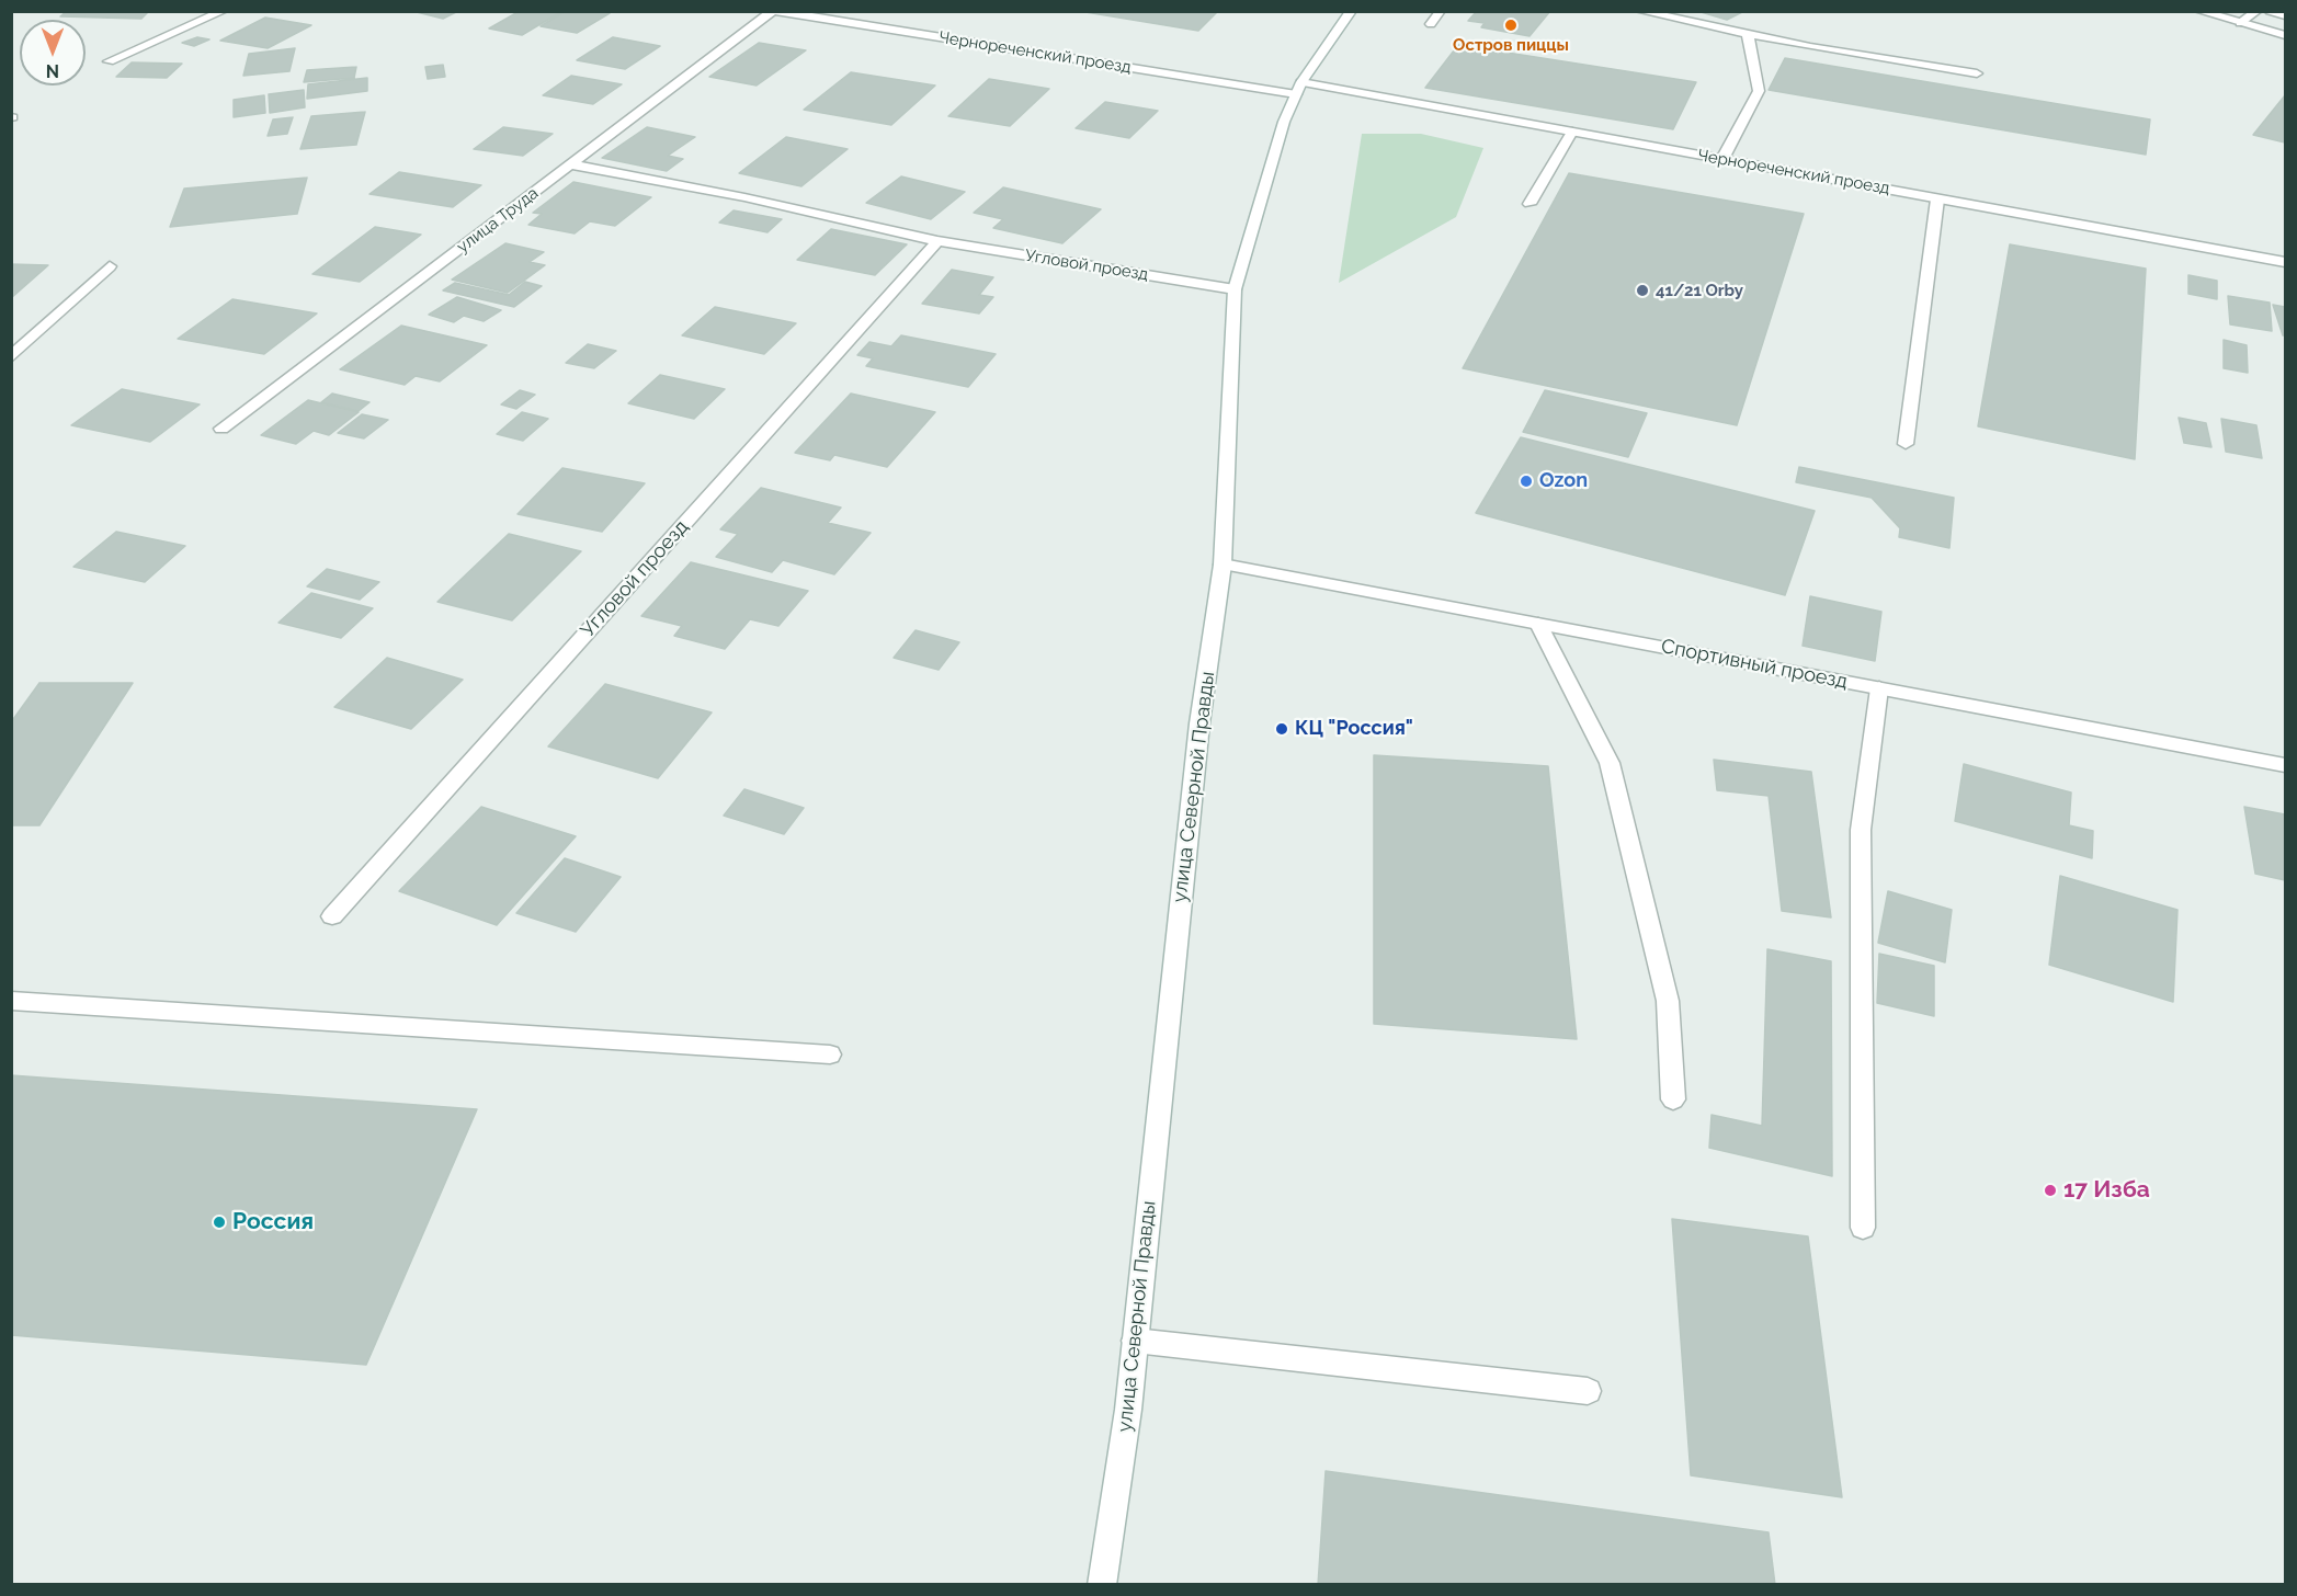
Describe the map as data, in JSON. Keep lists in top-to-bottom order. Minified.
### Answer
{"streets":{"street":["Чернореченский проезд","улица Труда","Угловой проезд","Спортивный проезд","улица Северной Правды"]},"crossings":[["Чернореченский проезд","улица Труда"],["Чернореченский проезд","улица Северной Правды"],["улица Труда","Угловой проезд"],["Угловой проезд","улица Северной Правды"],["Спортивный проезд","улица Северной Правды"]],"places":["Остров пиццы","41/21 Orby","Ozon","КЦ \"Россия\"","17 Изба","Россия"],"north":"bottom"}
